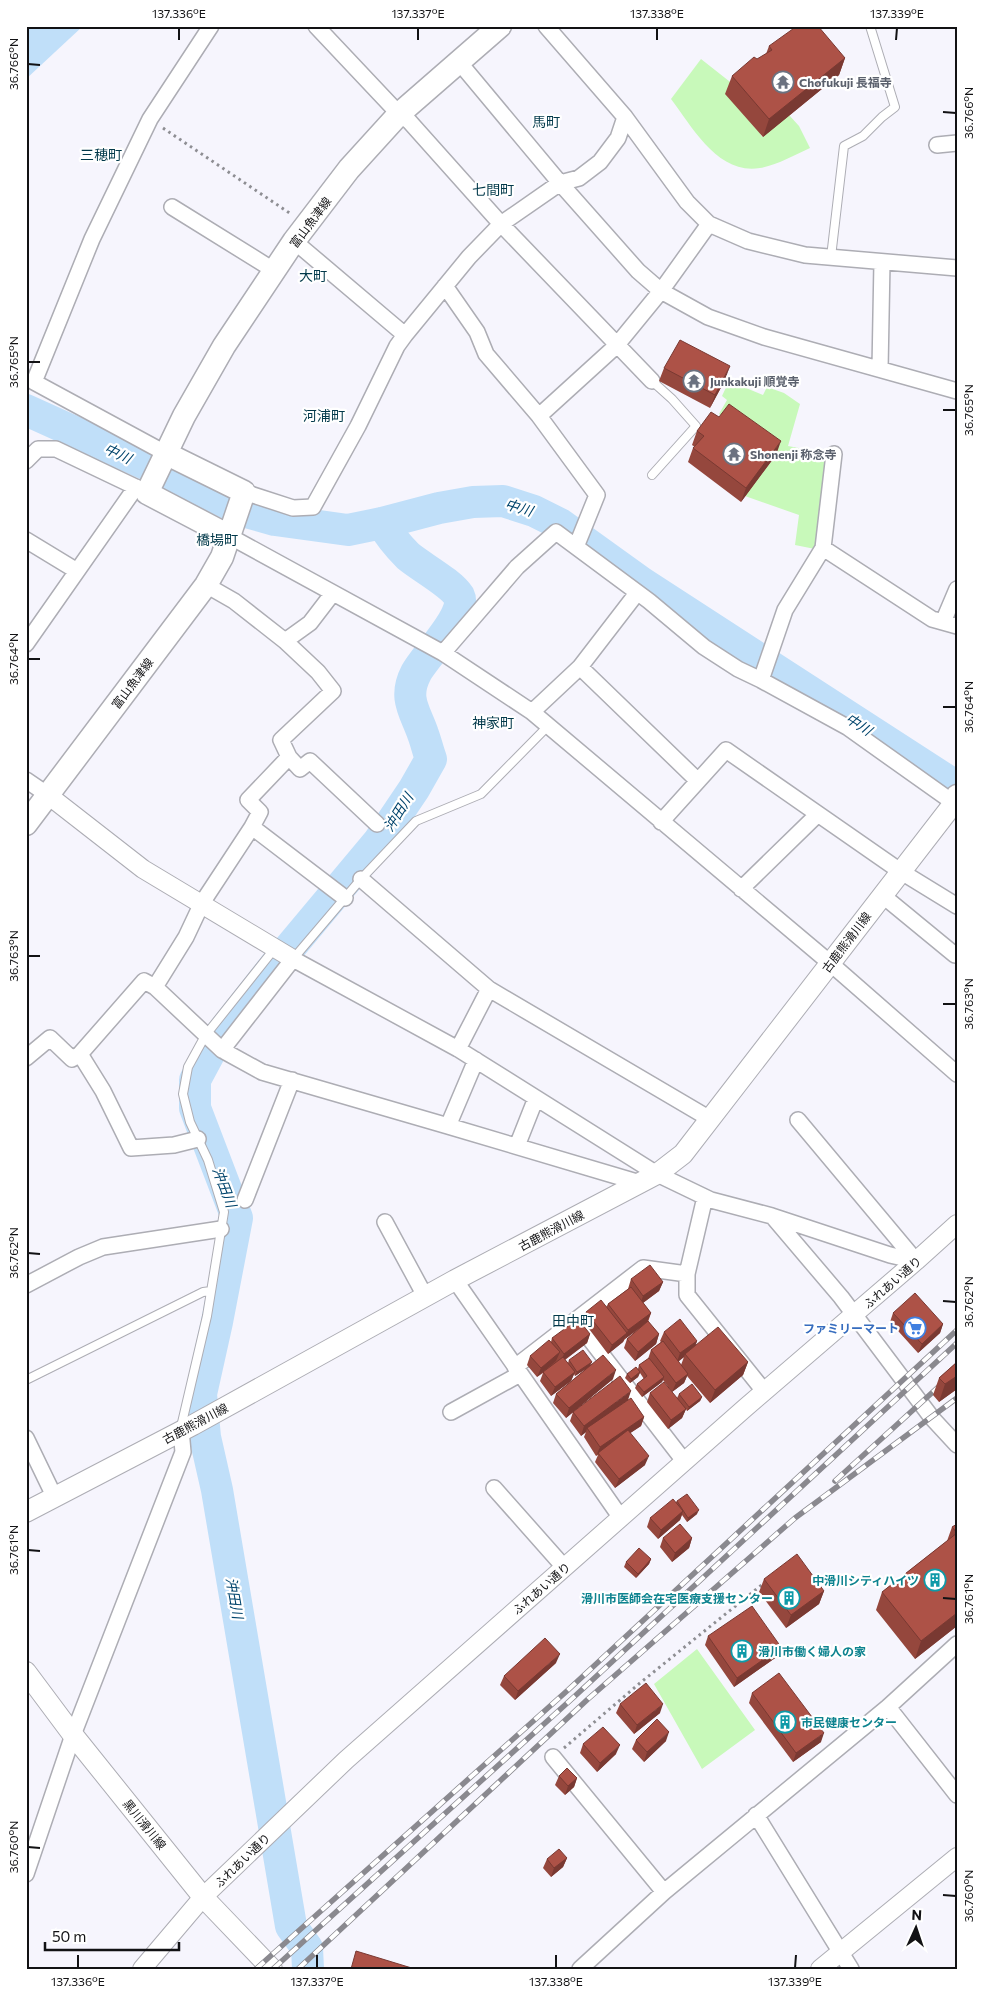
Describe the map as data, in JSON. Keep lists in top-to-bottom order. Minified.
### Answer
{"streets":{"main road":["富山魚津線","古鹿熊滑川線","黒川滑川線"],"street":["ふれあい通り"]},"crossings":[["ふれあい通り","黒川滑川線"]],"districts":["馬町","三穂町","七間町","大町","河浦町","橋場町","神家町","田中町"],"water":["中川","沖田川"],"places":{"temple":["Chofukuji 長福寺","Junkakuji 順覚寺","Shonenji 称念寺"],"supermarket":["ファミリーマート"],"building":["中滑川シティハイツ","滑川市医師会在宅医療支援センター","滑川市働く婦人の家","市民健康センター"]},"scale_bar":"50 m","north":"top","coordinates":["137.336°E","137.337°E","137.338°E","137.339°E","36.766°N","36.765°N","36.764°N","36.763°N","36.762°N","36.761°N","36.760°N"]}
